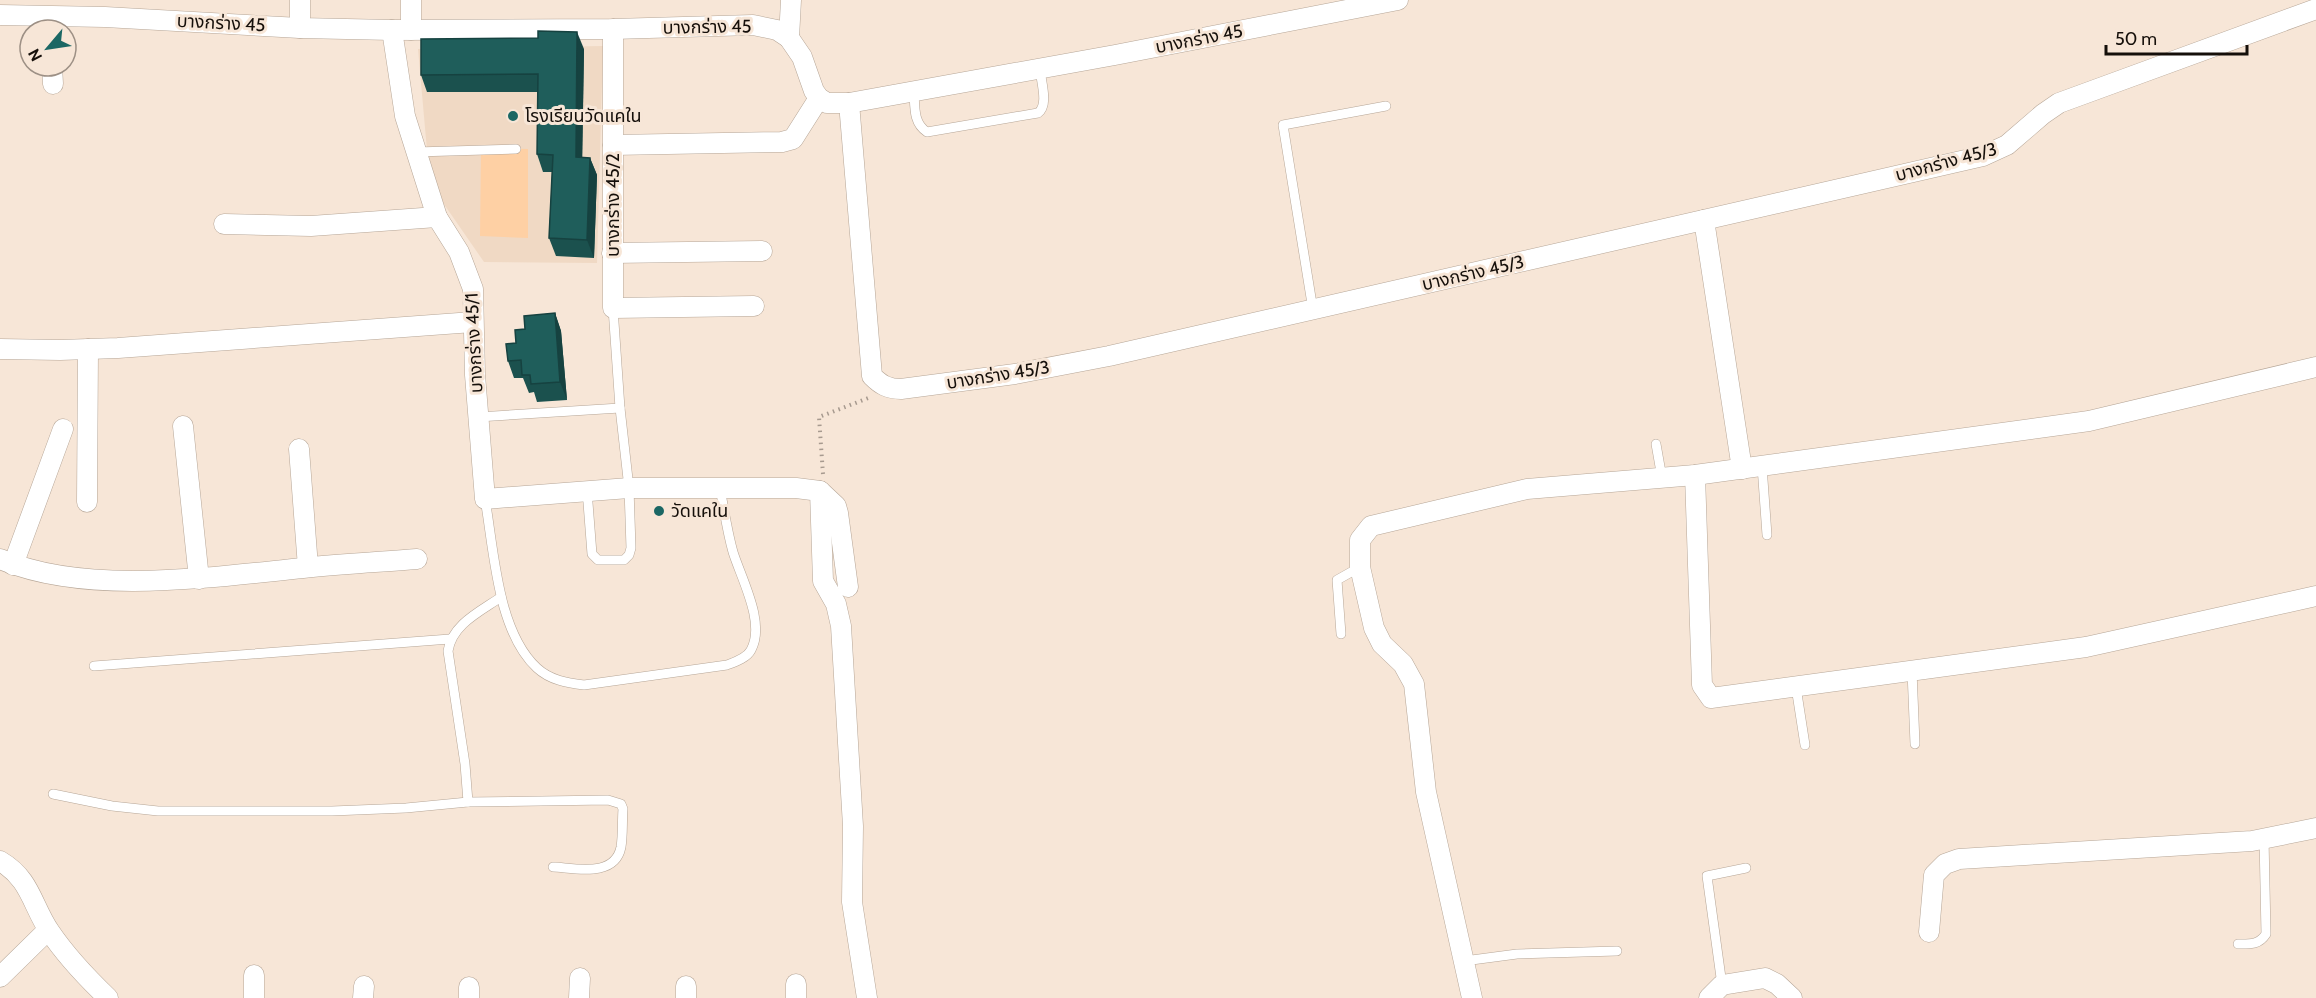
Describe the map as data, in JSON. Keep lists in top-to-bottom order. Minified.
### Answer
{"streets":{"street":["บางกร่าง 45","บางกร่าง 45/3","บางกร่าง 45/2","บางกร่าง 45/1"]},"crossings":[["บางกร่าง 45","บางกร่าง 45/2"],["บางกร่าง 45","บางกร่าง 45/1"]],"places":["โรงเรียนวัดแคใน","วัดแคใน"],"scale_bar":"50 m","north":"bottom left"}
